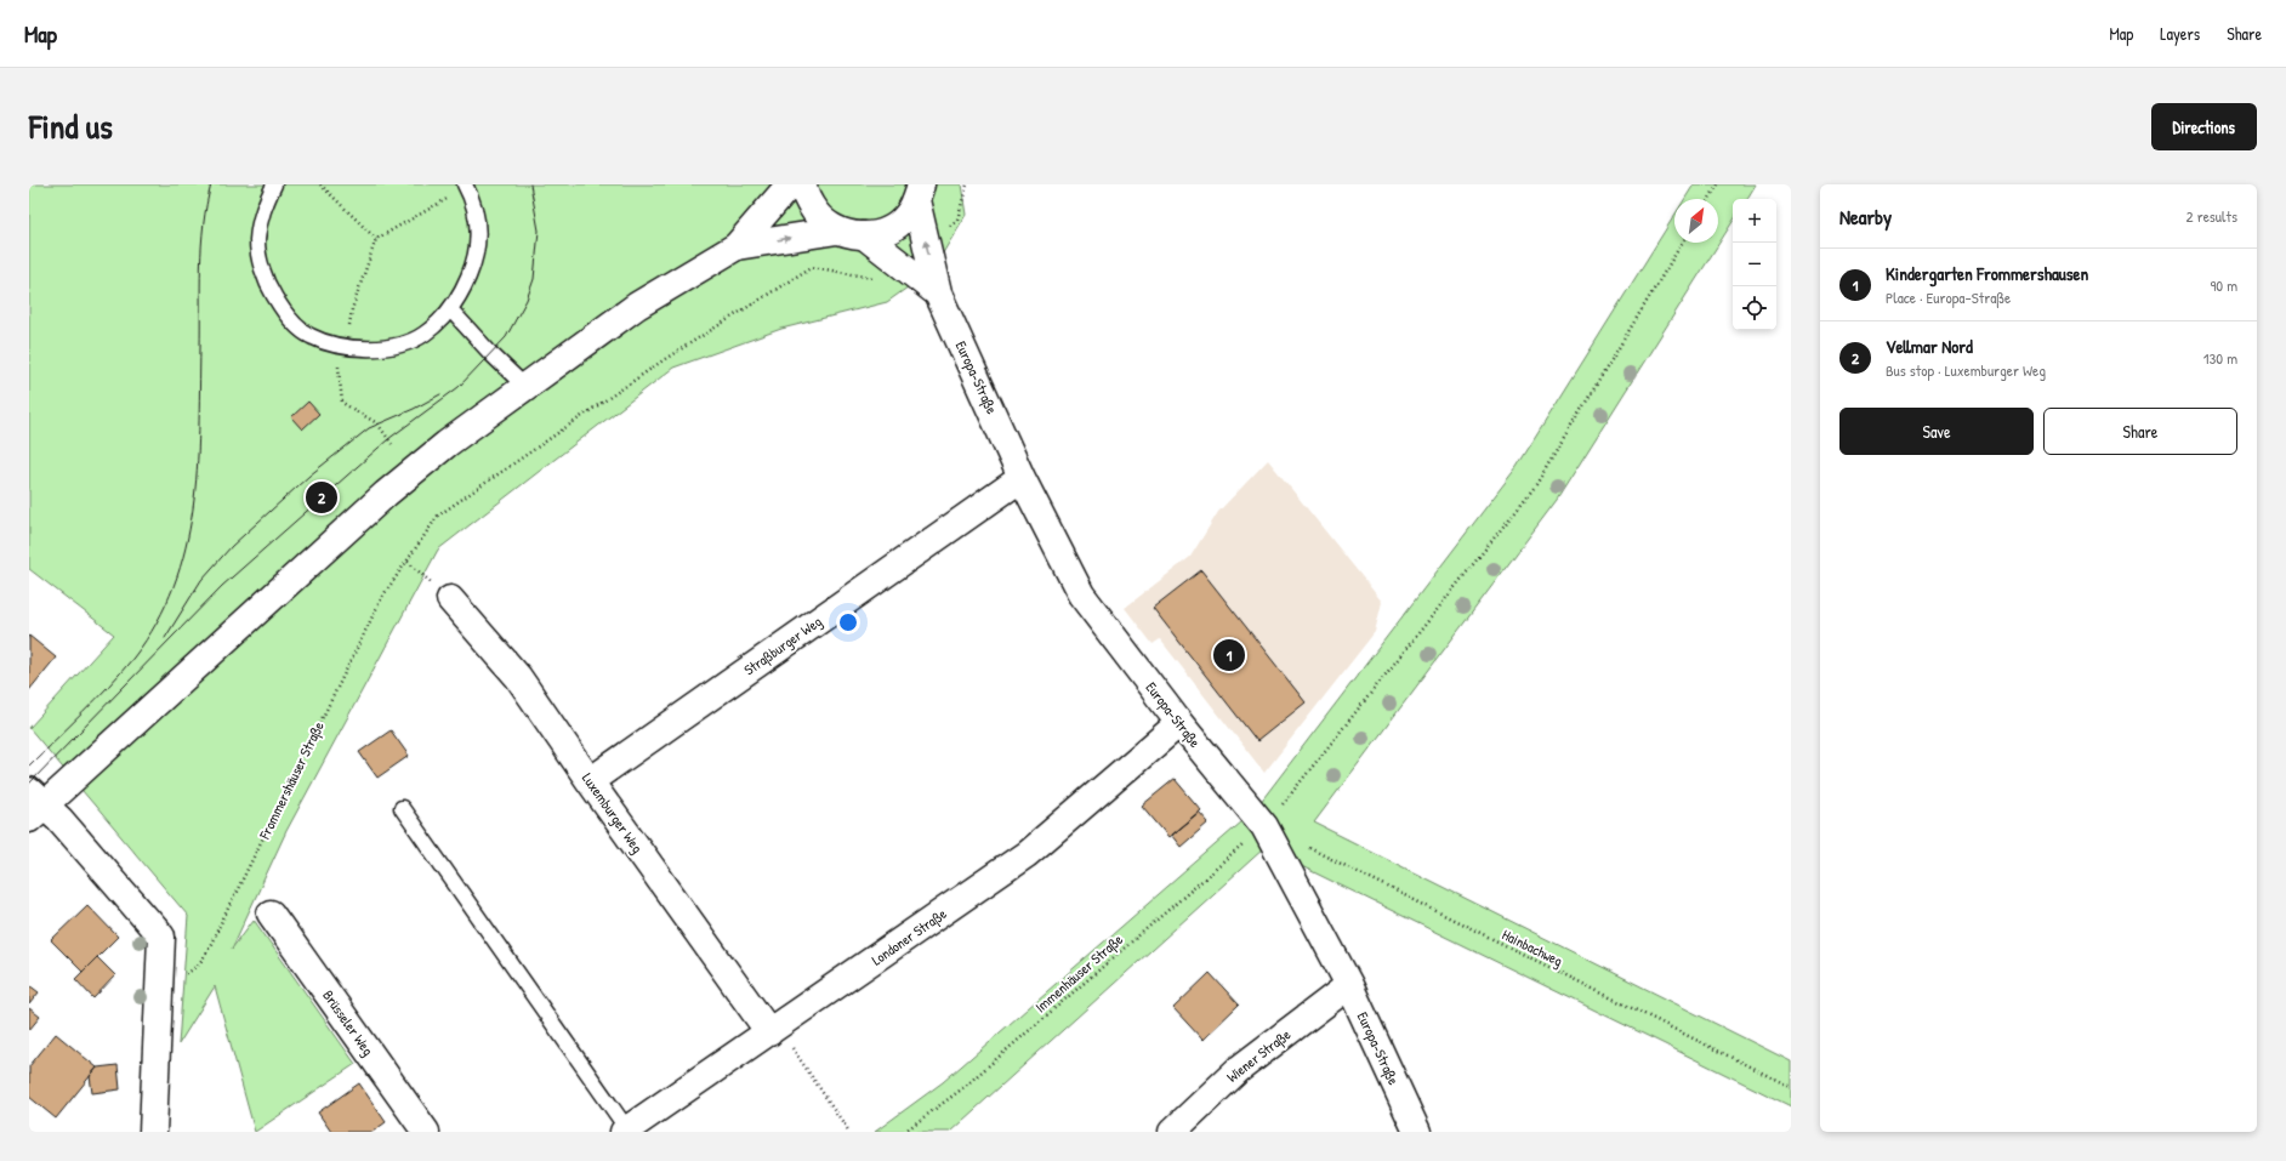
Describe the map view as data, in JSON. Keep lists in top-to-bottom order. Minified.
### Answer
{"streets":{"street":["Europa-Straße","Straßburger Weg","Luxemburger Weg","Londoner Straße","Brüsseler Weg","Wiener Straße"],"path":["Frommershäuser Straße","Hainbachweg","Immenhäuser Straße"]},"crossings":[["Europa-Straße","Straßburger Weg"],["Europa-Straße","Frommershäuser Straße"],["Europa-Straße","Londoner Straße"],["Europa-Straße","Immenhäuser Straße"],["Europa-Straße","Wiener Straße"],["Straßburger Weg","Luxemburger Weg"],["Luxemburger Weg","Londoner Straße"]],"north":"top right","page":{"header":"Map","nav":["Map","Layers","Share"],"title":"Find us","buttons":["Directions",["Save","Share"]],"heading":["Nearby","2 results"],"map_buttons":["+","−"],"list":[{"mark":"1","name":"Kindergarten Frommershausen","note":"Place · Europa-Straße","value":"90 m"},{"mark":"2","name":"Vellmar Nord","note":"Bus stop · Luxemburger Weg","value":"130 m"}],"pins":["2","1"]}}
